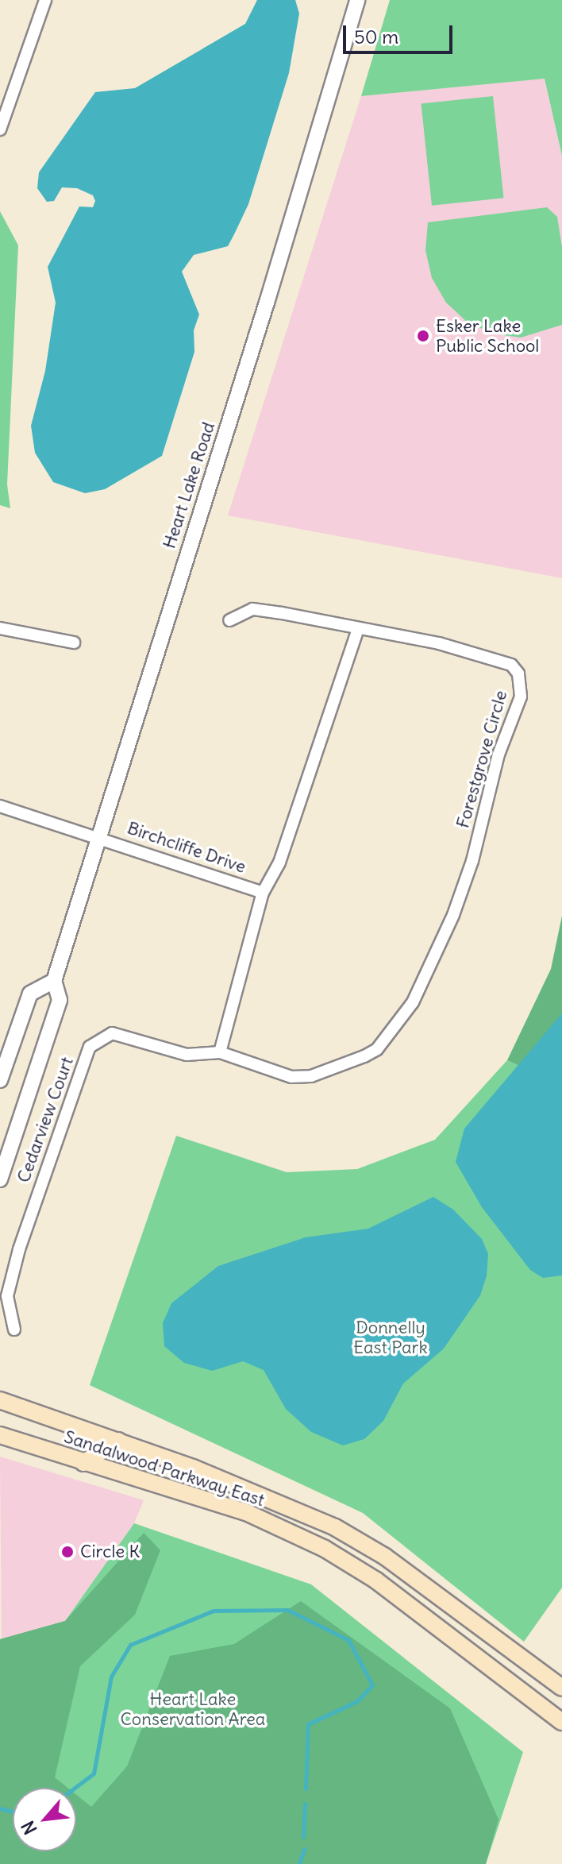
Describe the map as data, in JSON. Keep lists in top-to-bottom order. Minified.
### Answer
{"streets":{"main road":["Sandalwood Parkway East"],"street":["Heart Lake Road","Forestgrove Circle","Birchcliffe Drive","Cedarview Court"]},"crossings":[["Heart Lake Road","Birchcliffe Drive"],["Forestgrove Circle","Cedarview Court"]],"parks":["Donnelly East Park","Heart Lake Conservation Area"],"places":["Esker Lake Public School","Circle K"],"scale_bar":"50 m","north":"bottom left"}
